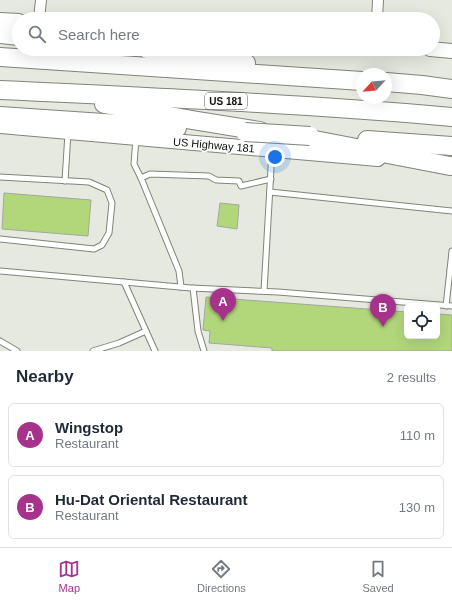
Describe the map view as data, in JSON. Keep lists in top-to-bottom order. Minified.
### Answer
{"streets":{"highway":["US 181"],"main road":["US Highway 181"]},"north":"bottom left","page":{"search":"Search here","pins":["A","B"],"heading":["Nearby","2 results"],"list":[{"mark":"A","name":"Wingstop","note":"Restaurant","value":"110 m"},{"mark":"B","name":"Hu-Dat Oriental Restaurant","note":"Restaurant","value":"130 m"}],"nav":["Map","Directions","Saved"]}}
